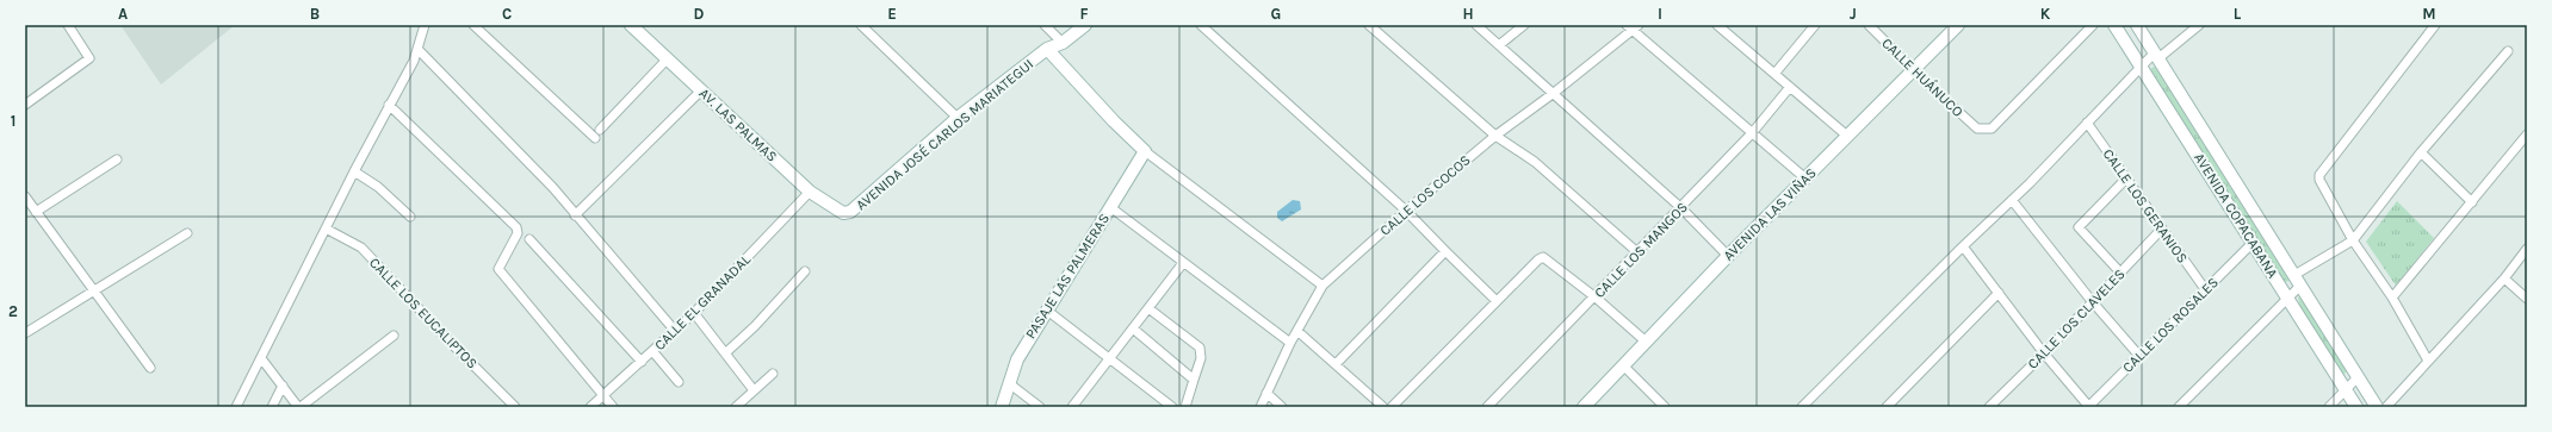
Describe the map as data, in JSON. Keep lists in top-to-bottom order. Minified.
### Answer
{"streets":{"street":["CALLE HUÁNUCO","AV. LAS PALMAS","AVENIDA JOSÉ CARLOS MARIATEGUI","CALLE LOS COCOS","CALLE LOS GERANIOS","AVENIDA LAS VIÑAS","AVENIDA COPACABANA","CALLE LOS MANGOS","PASAJE LAS PALMERAS","CALLE EL GRANADAL","CALLE LOS EUCALIPTOS","CALLE LOS CLAVELES","CALLE LOS ROSALES"]},"crossings":[["CALLE HUÁNUCO","AVENIDA LAS VIÑAS"],["AV. LAS PALMAS","AVENIDA JOSÉ CARLOS MARIATEGUI"],["AV. LAS PALMAS","CALLE EL GRANADAL"],["CALLE LOS GERANIOS","CALLE LOS CLAVELES"],["CALLE LOS GERANIOS","CALLE LOS ROSALES"],["AVENIDA COPACABANA","CALLE LOS ROSALES"]],"grid":{"columns":["A","B","C","D","E","F","G","H","I","J","K","L","M"],"rows":["1","2"]}}
